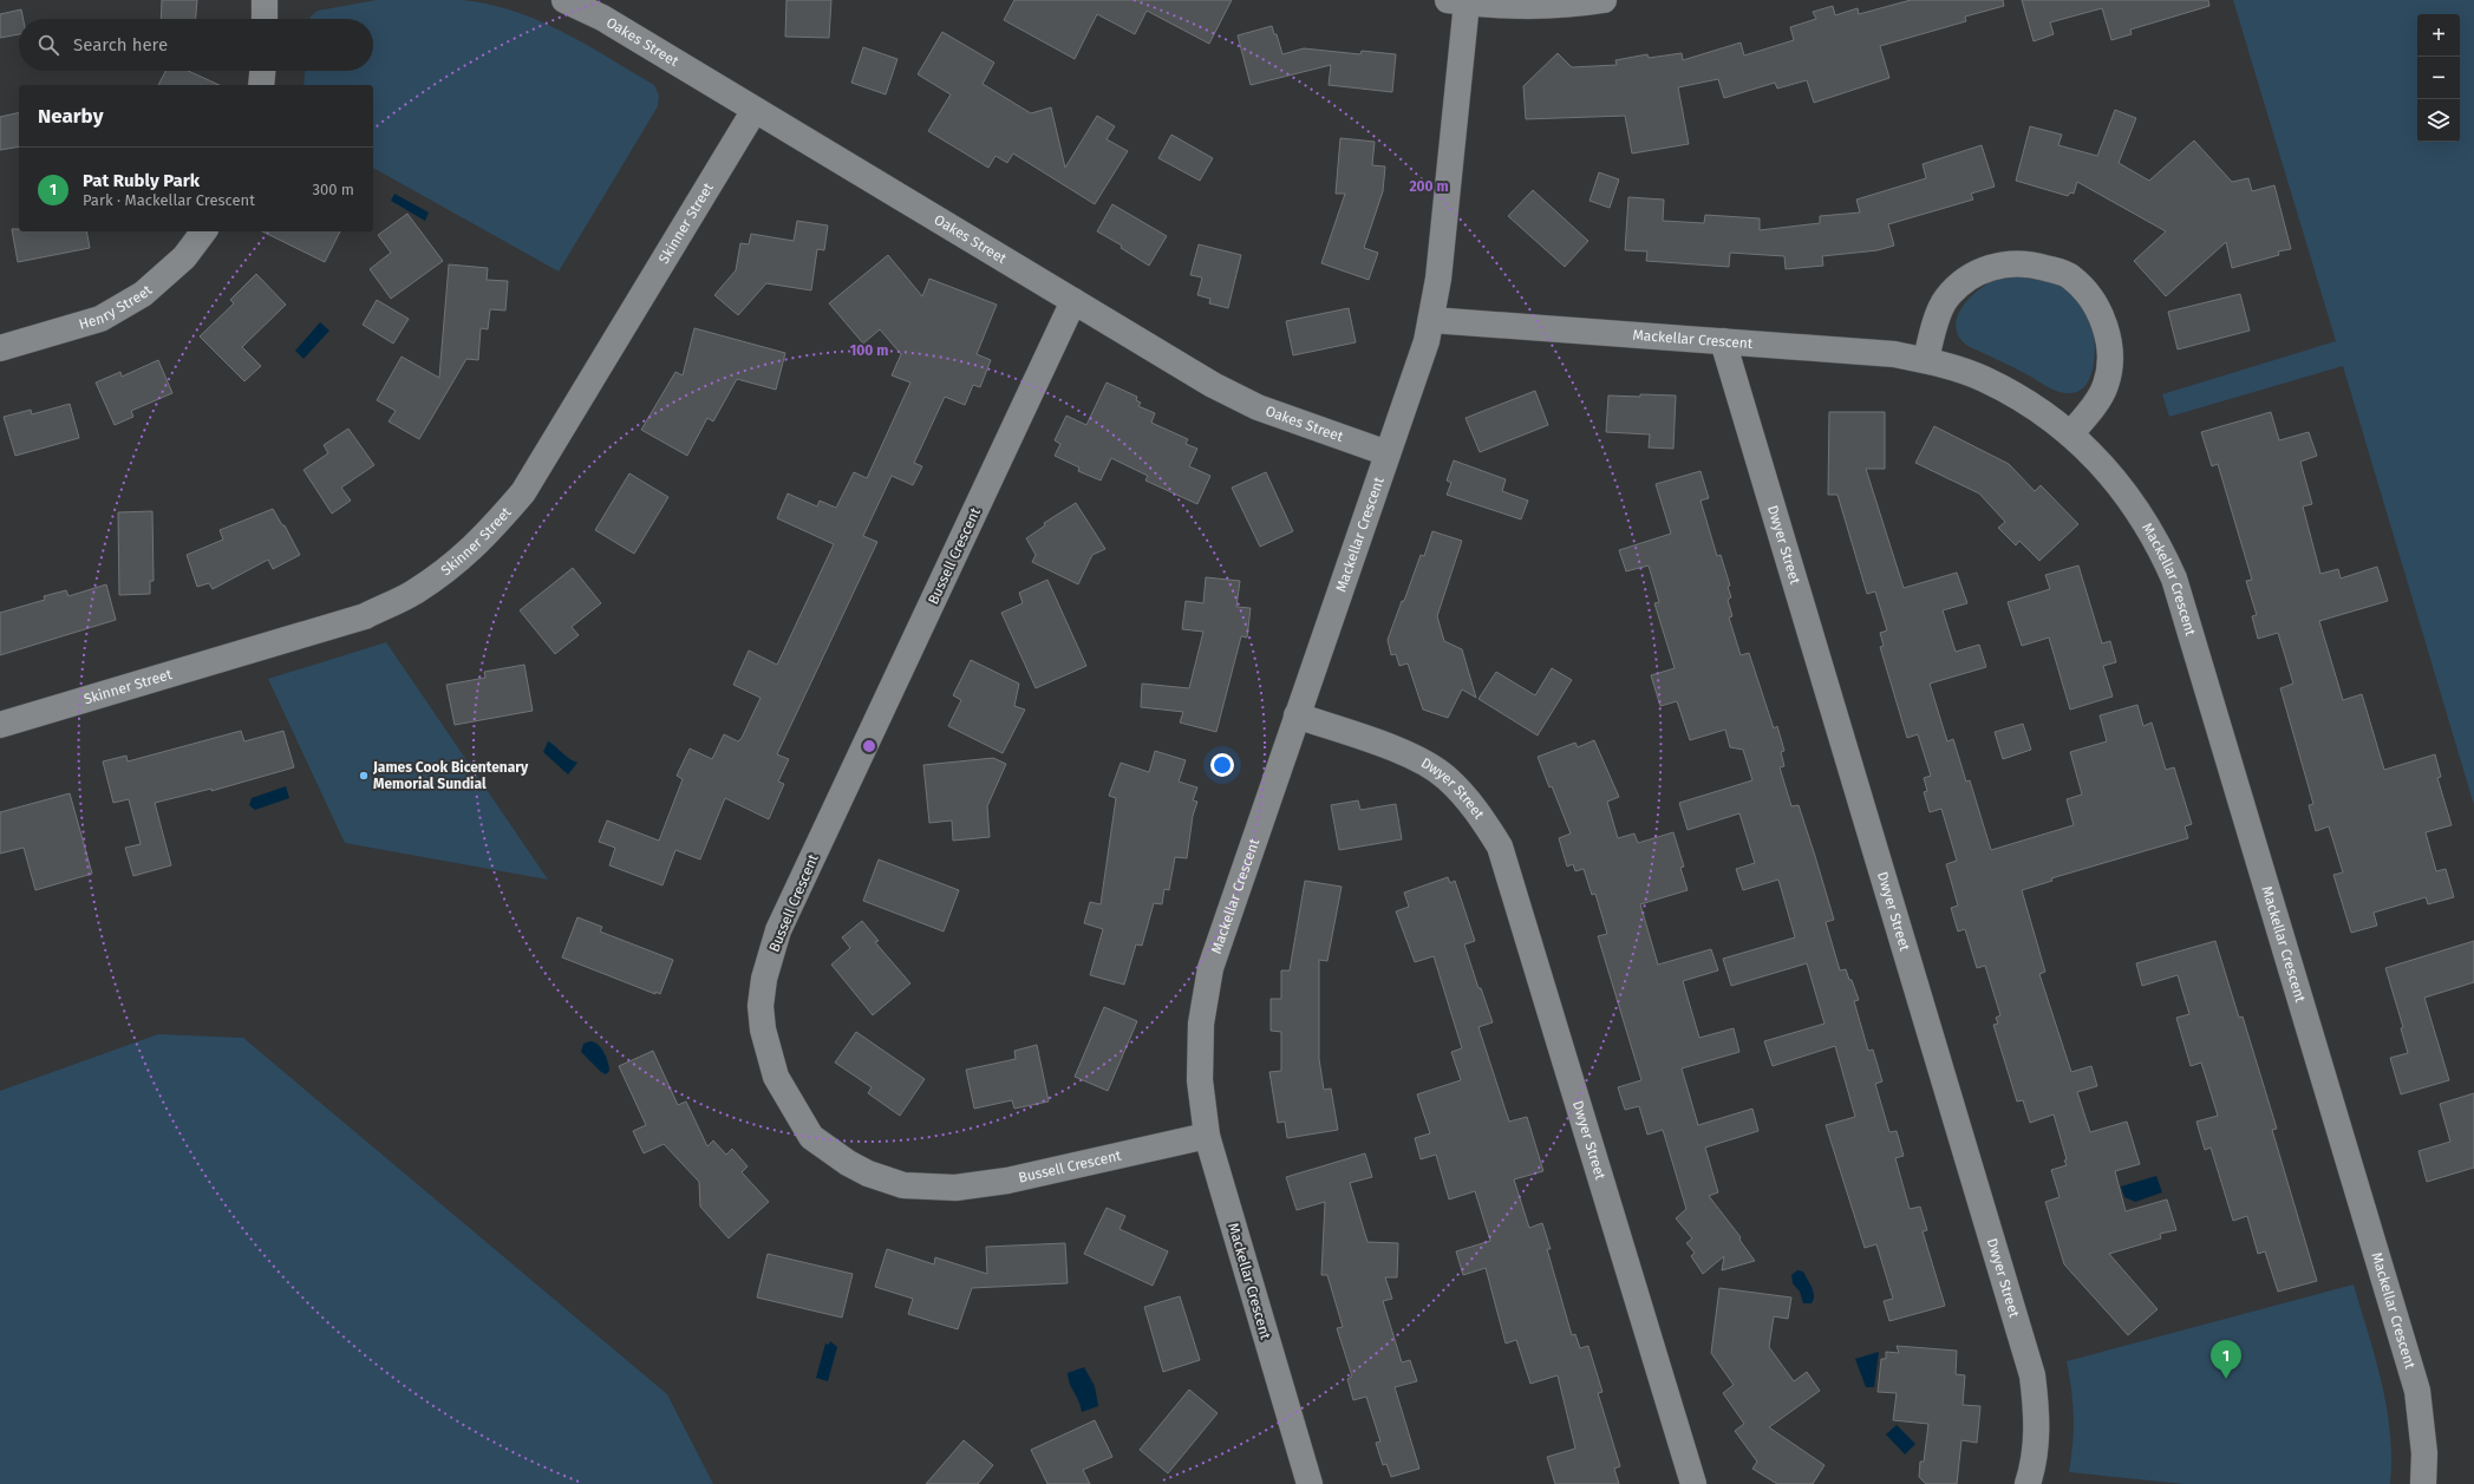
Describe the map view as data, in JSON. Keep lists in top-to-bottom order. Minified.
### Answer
{"streets":{"street":["Oakes Street","Skinner Street","Henry Street","Mackellar Crescent","Dwyer Street","Bussell Crescent"]},"crossings":[["Oakes Street","Skinner Street"],["Oakes Street","Mackellar Crescent"],["Oakes Street","Bussell Crescent"],["Mackellar Crescent","Dwyer Street"],["Mackellar Crescent","Bussell Crescent"]],"places":["James Cook Bicentenary Memorial Sundial"],"page":{"map_buttons":["+","−"],"search":"Search here","heading":"Nearby","list":[{"mark":"1","name":"Pat Rubly Park","note":"Park · Mackellar Crescent","value":"300 m"}],"pins":"1"},"rings":["200 m","100 m"]}
